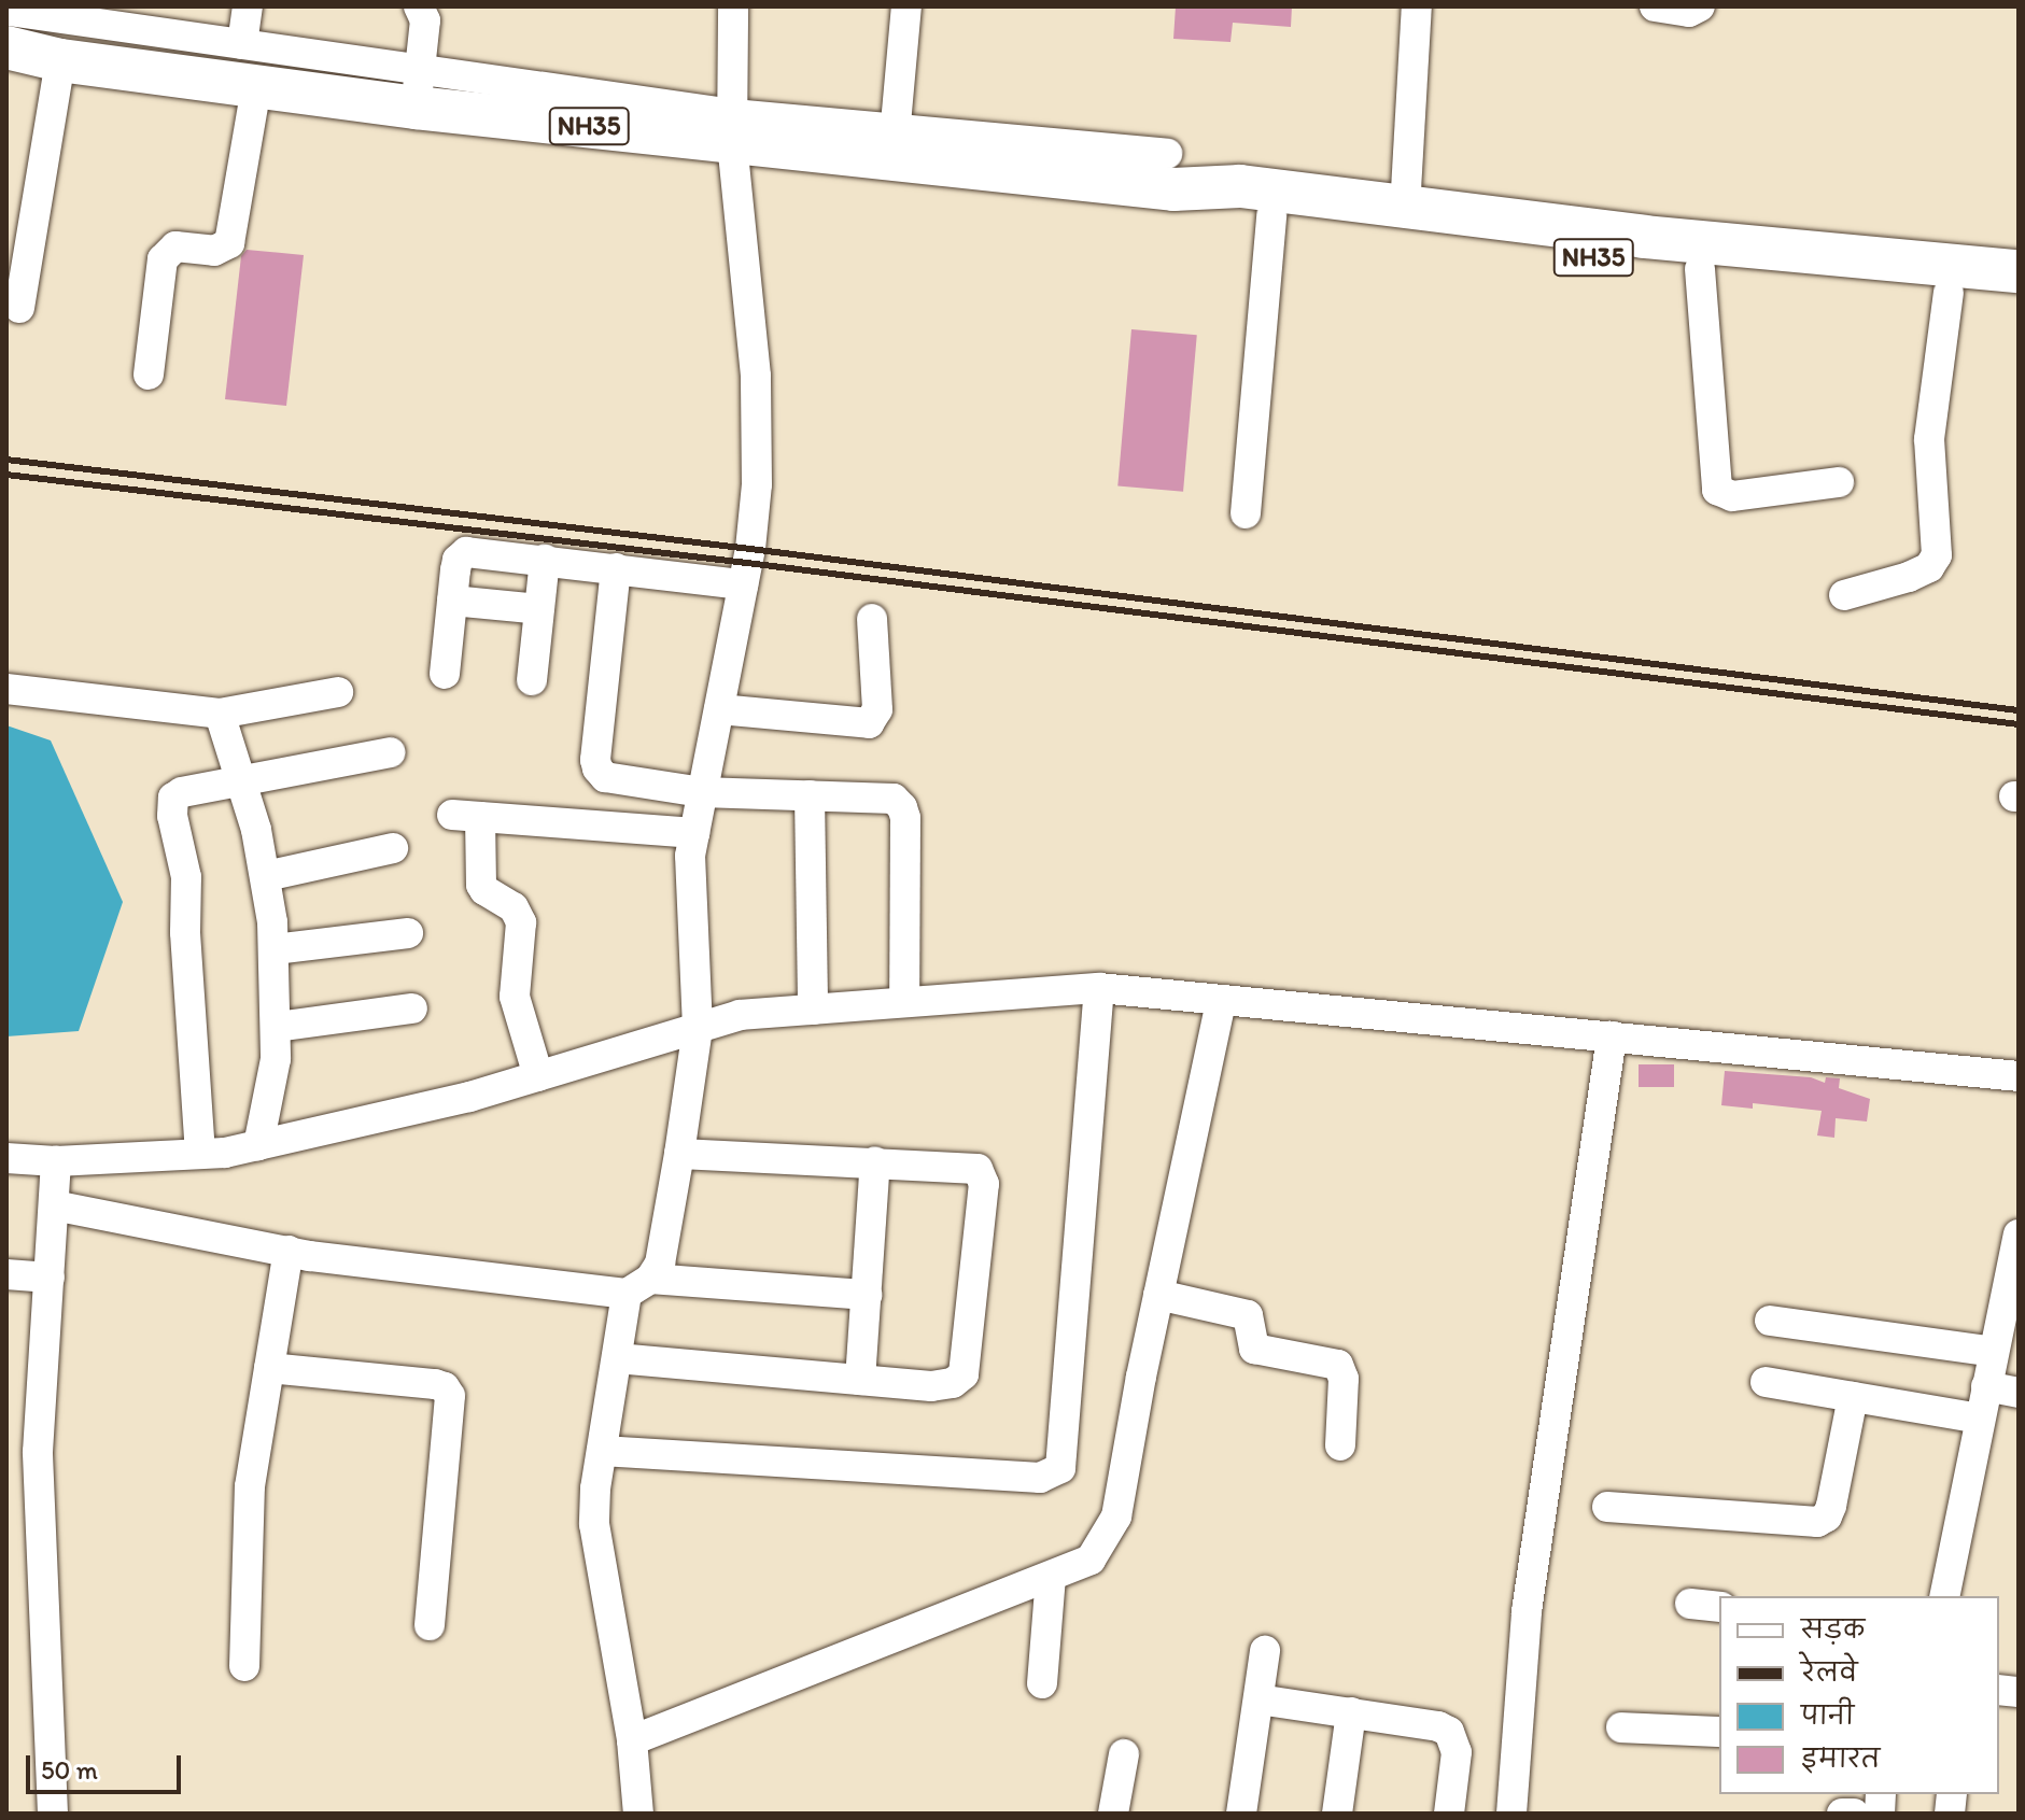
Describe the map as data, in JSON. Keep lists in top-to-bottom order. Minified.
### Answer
{"streets":{"highway":["NH35"]},"legend":["सड़क","रेलवे","पानी","इमारत"],"scale_bar":"50 m"}
